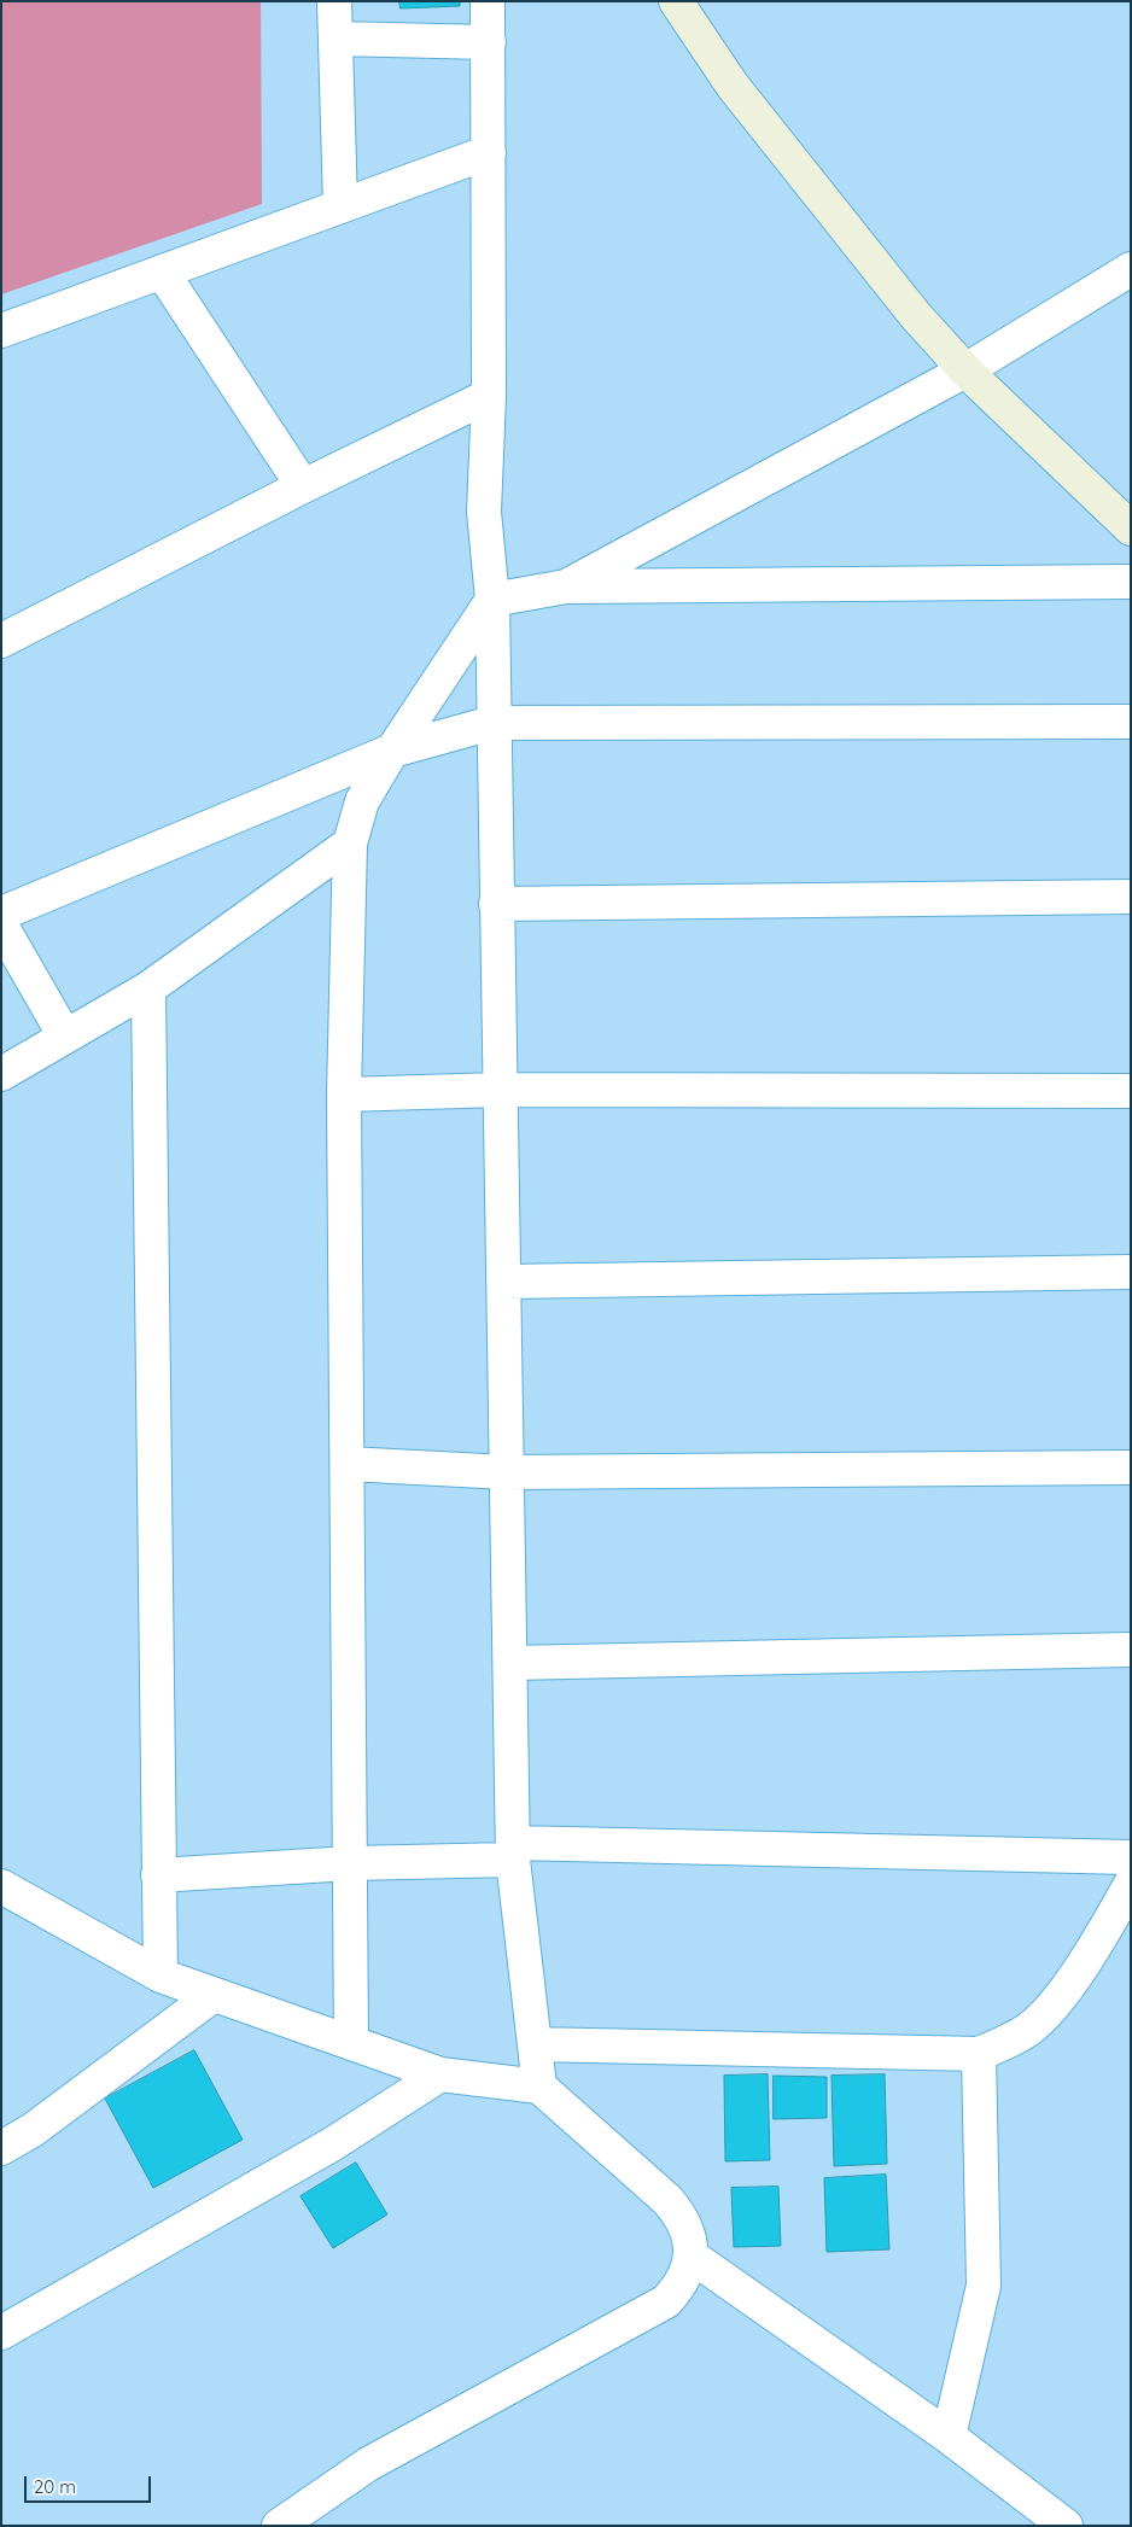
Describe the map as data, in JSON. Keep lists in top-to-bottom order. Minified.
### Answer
{"scale_bar":"20 m"}
